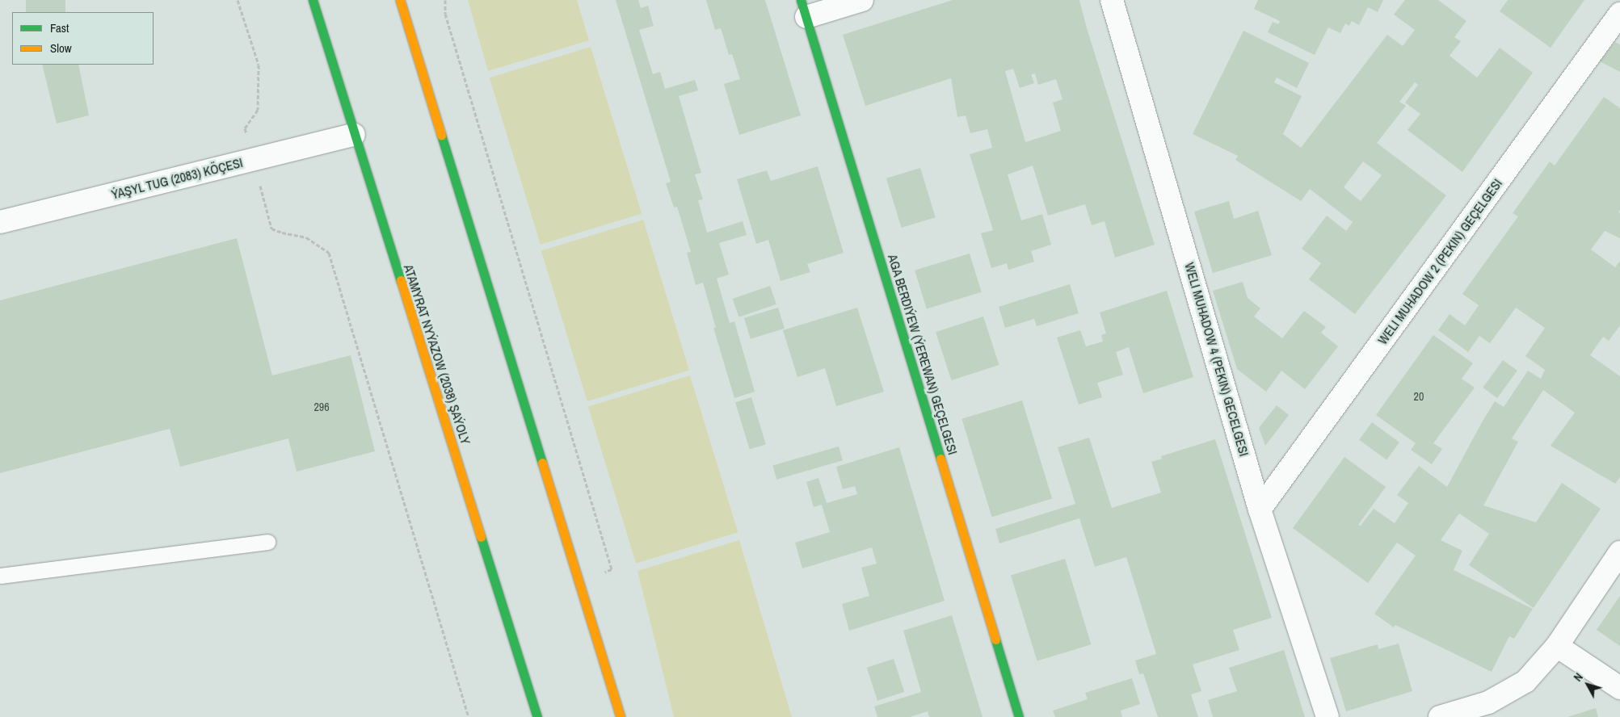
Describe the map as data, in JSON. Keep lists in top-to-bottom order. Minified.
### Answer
{"streets":{"main road":["ATAMYRAT NYÝAZOW (2038) ŞAÝOLY","AGA BERDIÝEW (ÝEREWAN) GEÇELGESI"],"street":["ÝAŞYL TUG (2083) KÖÇESI","WELI MUHADOW 2 (PEKIN) GEÇELGESI","WELI MUHADOW 4 (PEKIN) GECELGESI"]},"crossings":[["ÝAŞYL TUG (2083) KÖÇESI","ATAMYRAT NYÝAZOW (2038) ŞAÝOLY"],["WELI MUHADOW 2 (PEKIN) GEÇELGESI","WELI MUHADOW 4 (PEKIN) GECELGESI"]],"house_numbers":["20","296"],"legend":["Fast","Slow"],"north":"top left"}
